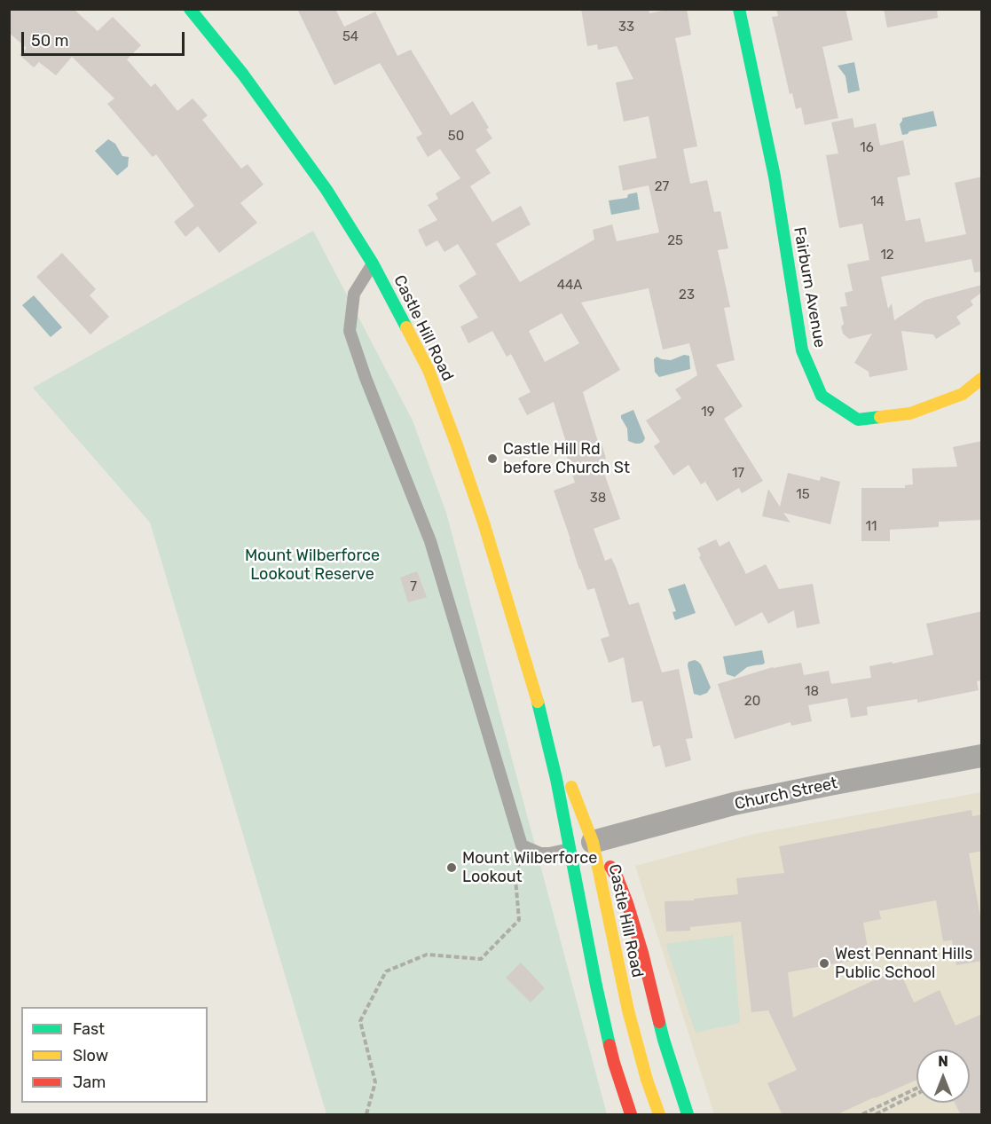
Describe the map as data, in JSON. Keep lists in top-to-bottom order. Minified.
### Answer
{"streets":{"main road":["Fairburn Avenue","Castle Hill Road"],"street":["Church Street"]},"crossings":[["Castle Hill Road","Church Street"]],"parks":["Mount Wilberforce Lookout Reserve"],"places":["Castle Hill Rd before Church St","Mount Wilberforce Lookout","West Pennant Hills Public School"],"house_numbers":["33","54","50","16","27","14","25","12","44A","23","19","17","15","38","11","7","18","20"],"legend":["Fast","Slow","Jam"],"scale_bar":"50 m","north":"top"}
